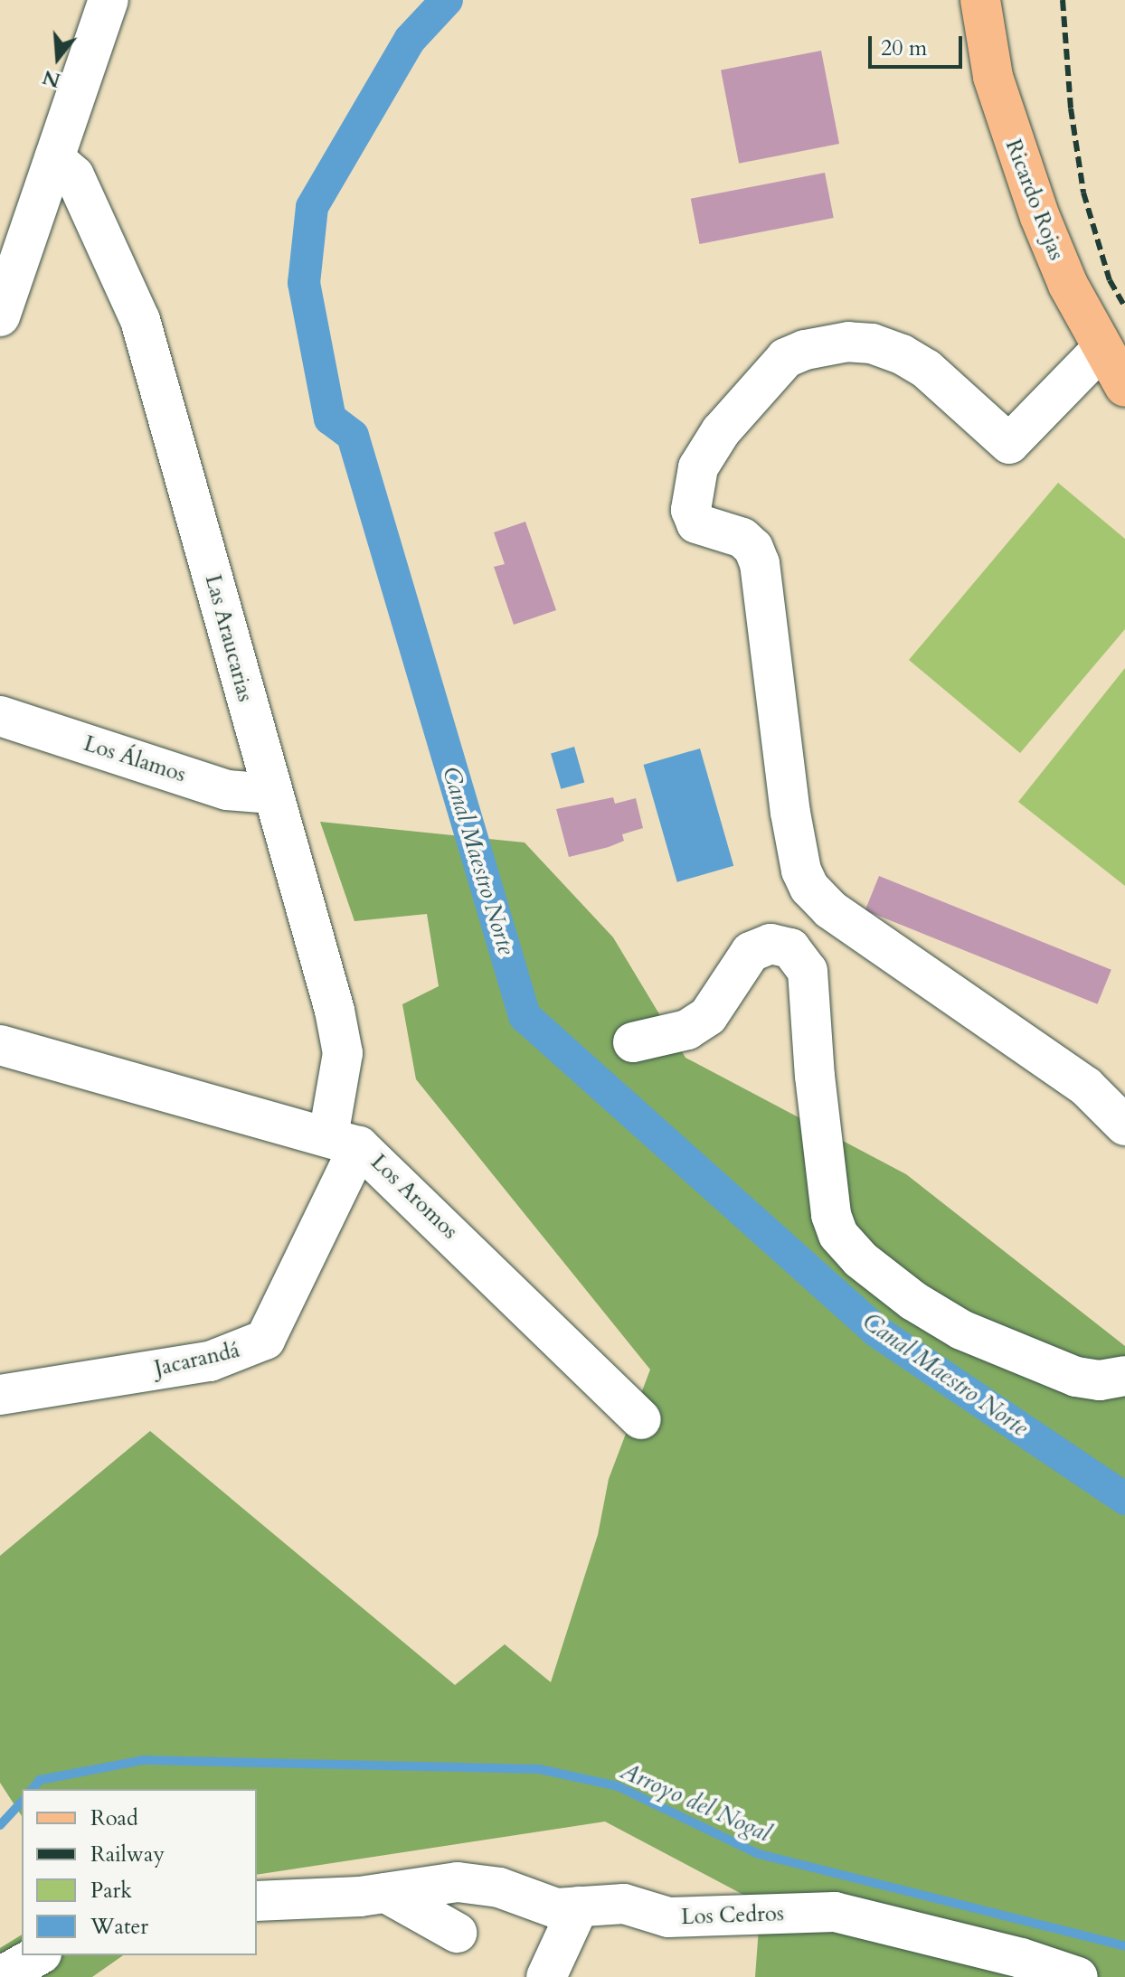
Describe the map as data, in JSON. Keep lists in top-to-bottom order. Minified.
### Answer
{"streets":{"main road":["Ricardo Rojas"],"street":["Las Araucarias","Los Álamos","Los Aromos","Jacarandá","Los Cedros"]},"crossings":[["Las Araucarias","Los Álamos"],["Las Araucarias","Los Aromos"],["Las Araucarias","Jacarandá"],["Los Aromos","Jacarandá"]],"water":["Canal Maestro Norte","Arroyo del Nogal"],"legend":["Road","Railway","Park","Water"],"scale_bar":"20 m","north":"bottom"}
